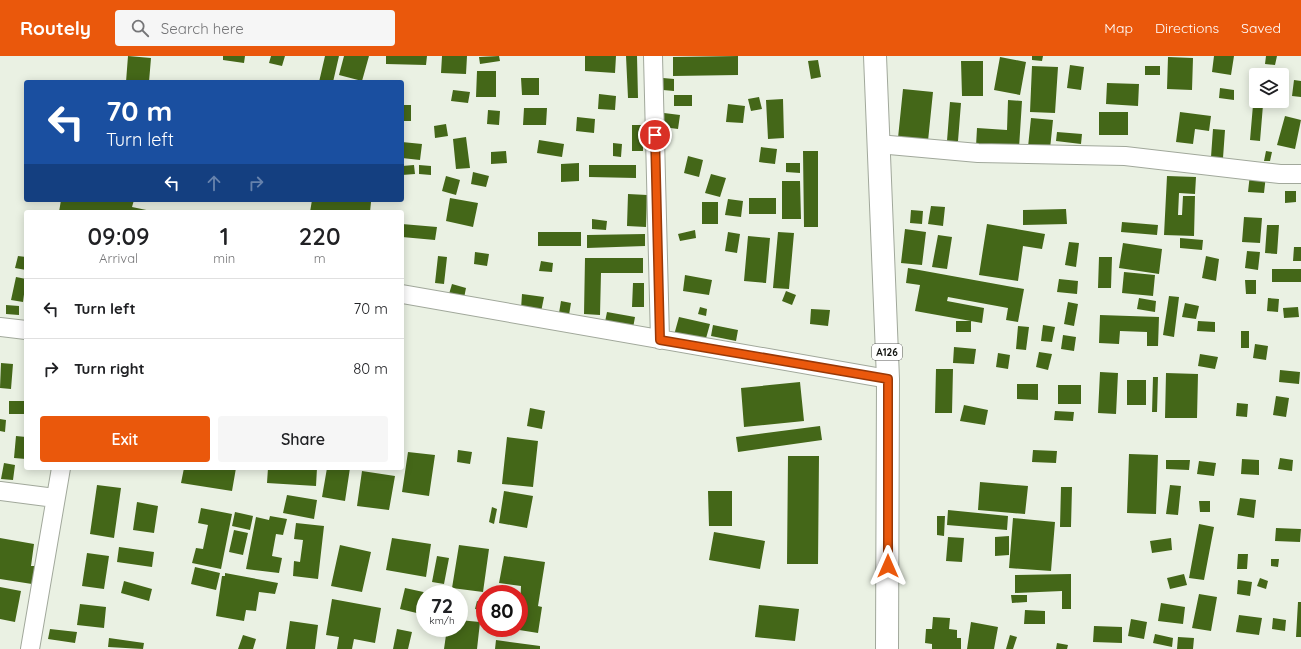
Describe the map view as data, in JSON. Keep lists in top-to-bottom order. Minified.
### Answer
{"streets":{"highway":["A126"]},"page":{"header":"Routely","search":"Search here","nav":["Map","Directions","Saved"],"turn":["70 m","Turn left"],"eta":["09:09","Arrival","1","min","220","m"],"list":[{"name":"Turn left","value":"70 m"},{"name":"Turn right","value":"80 m"}],"buttons":["Exit","Share"],"speed":"72 km/h","limit":"80"}}
